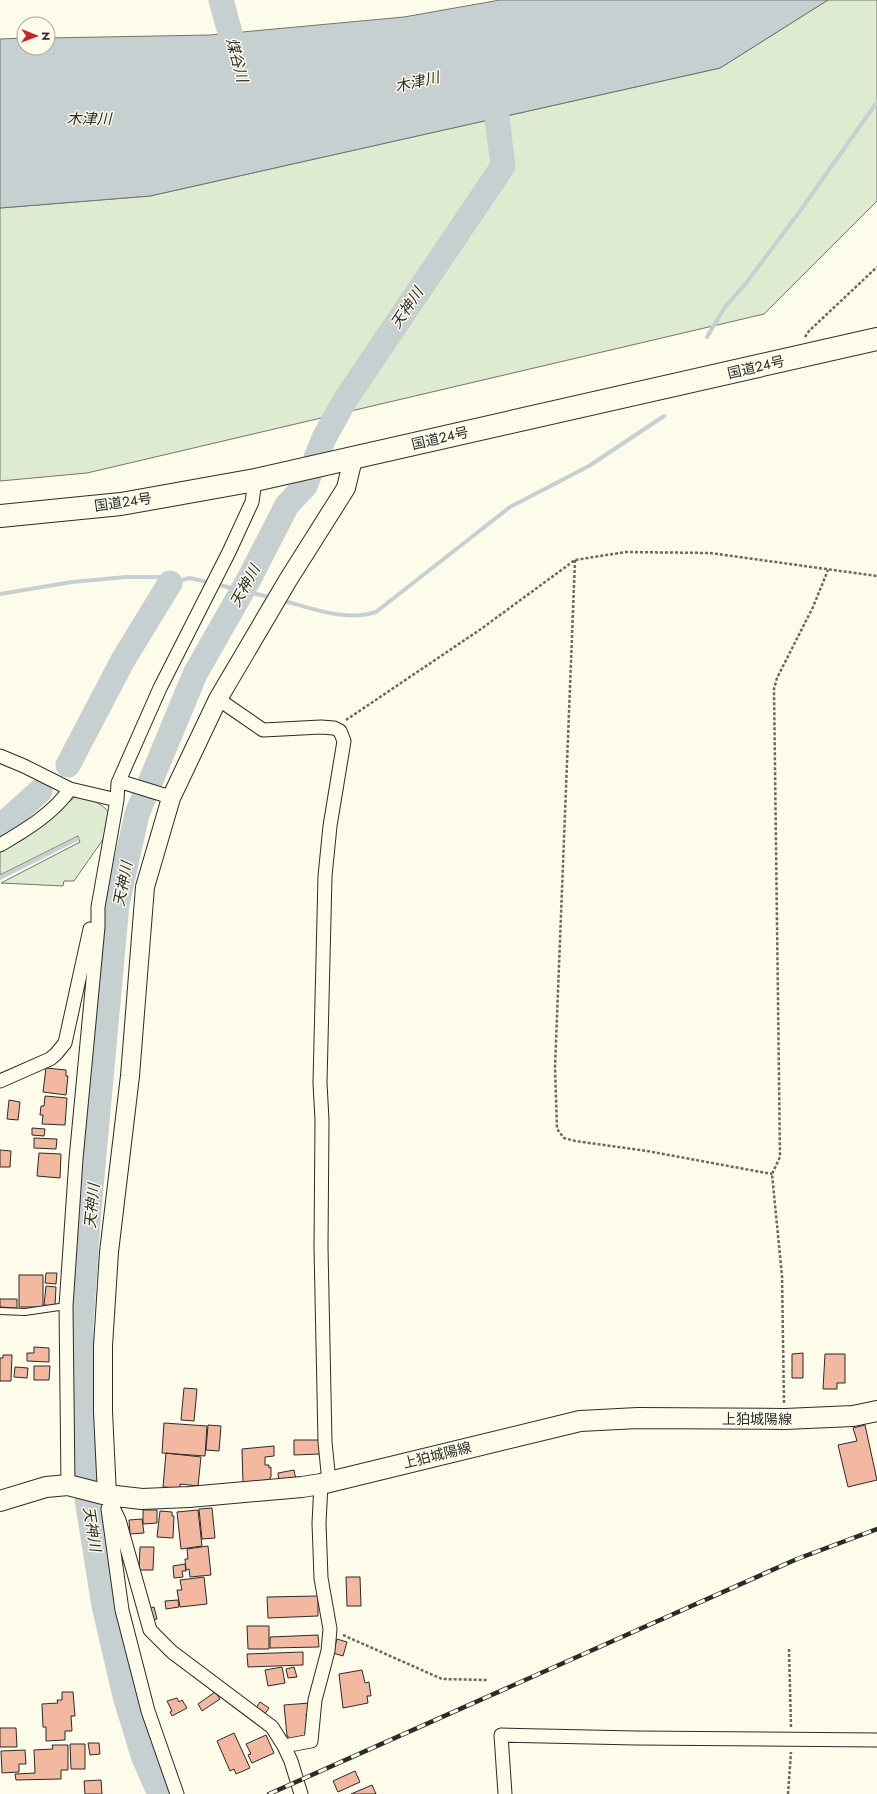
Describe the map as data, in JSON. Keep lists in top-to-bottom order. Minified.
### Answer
{"streets":{"highway":["国道24号"],"main road":["上狛城陽線"]},"water":["煤谷川","木津川","天神川"],"north":"right"}
